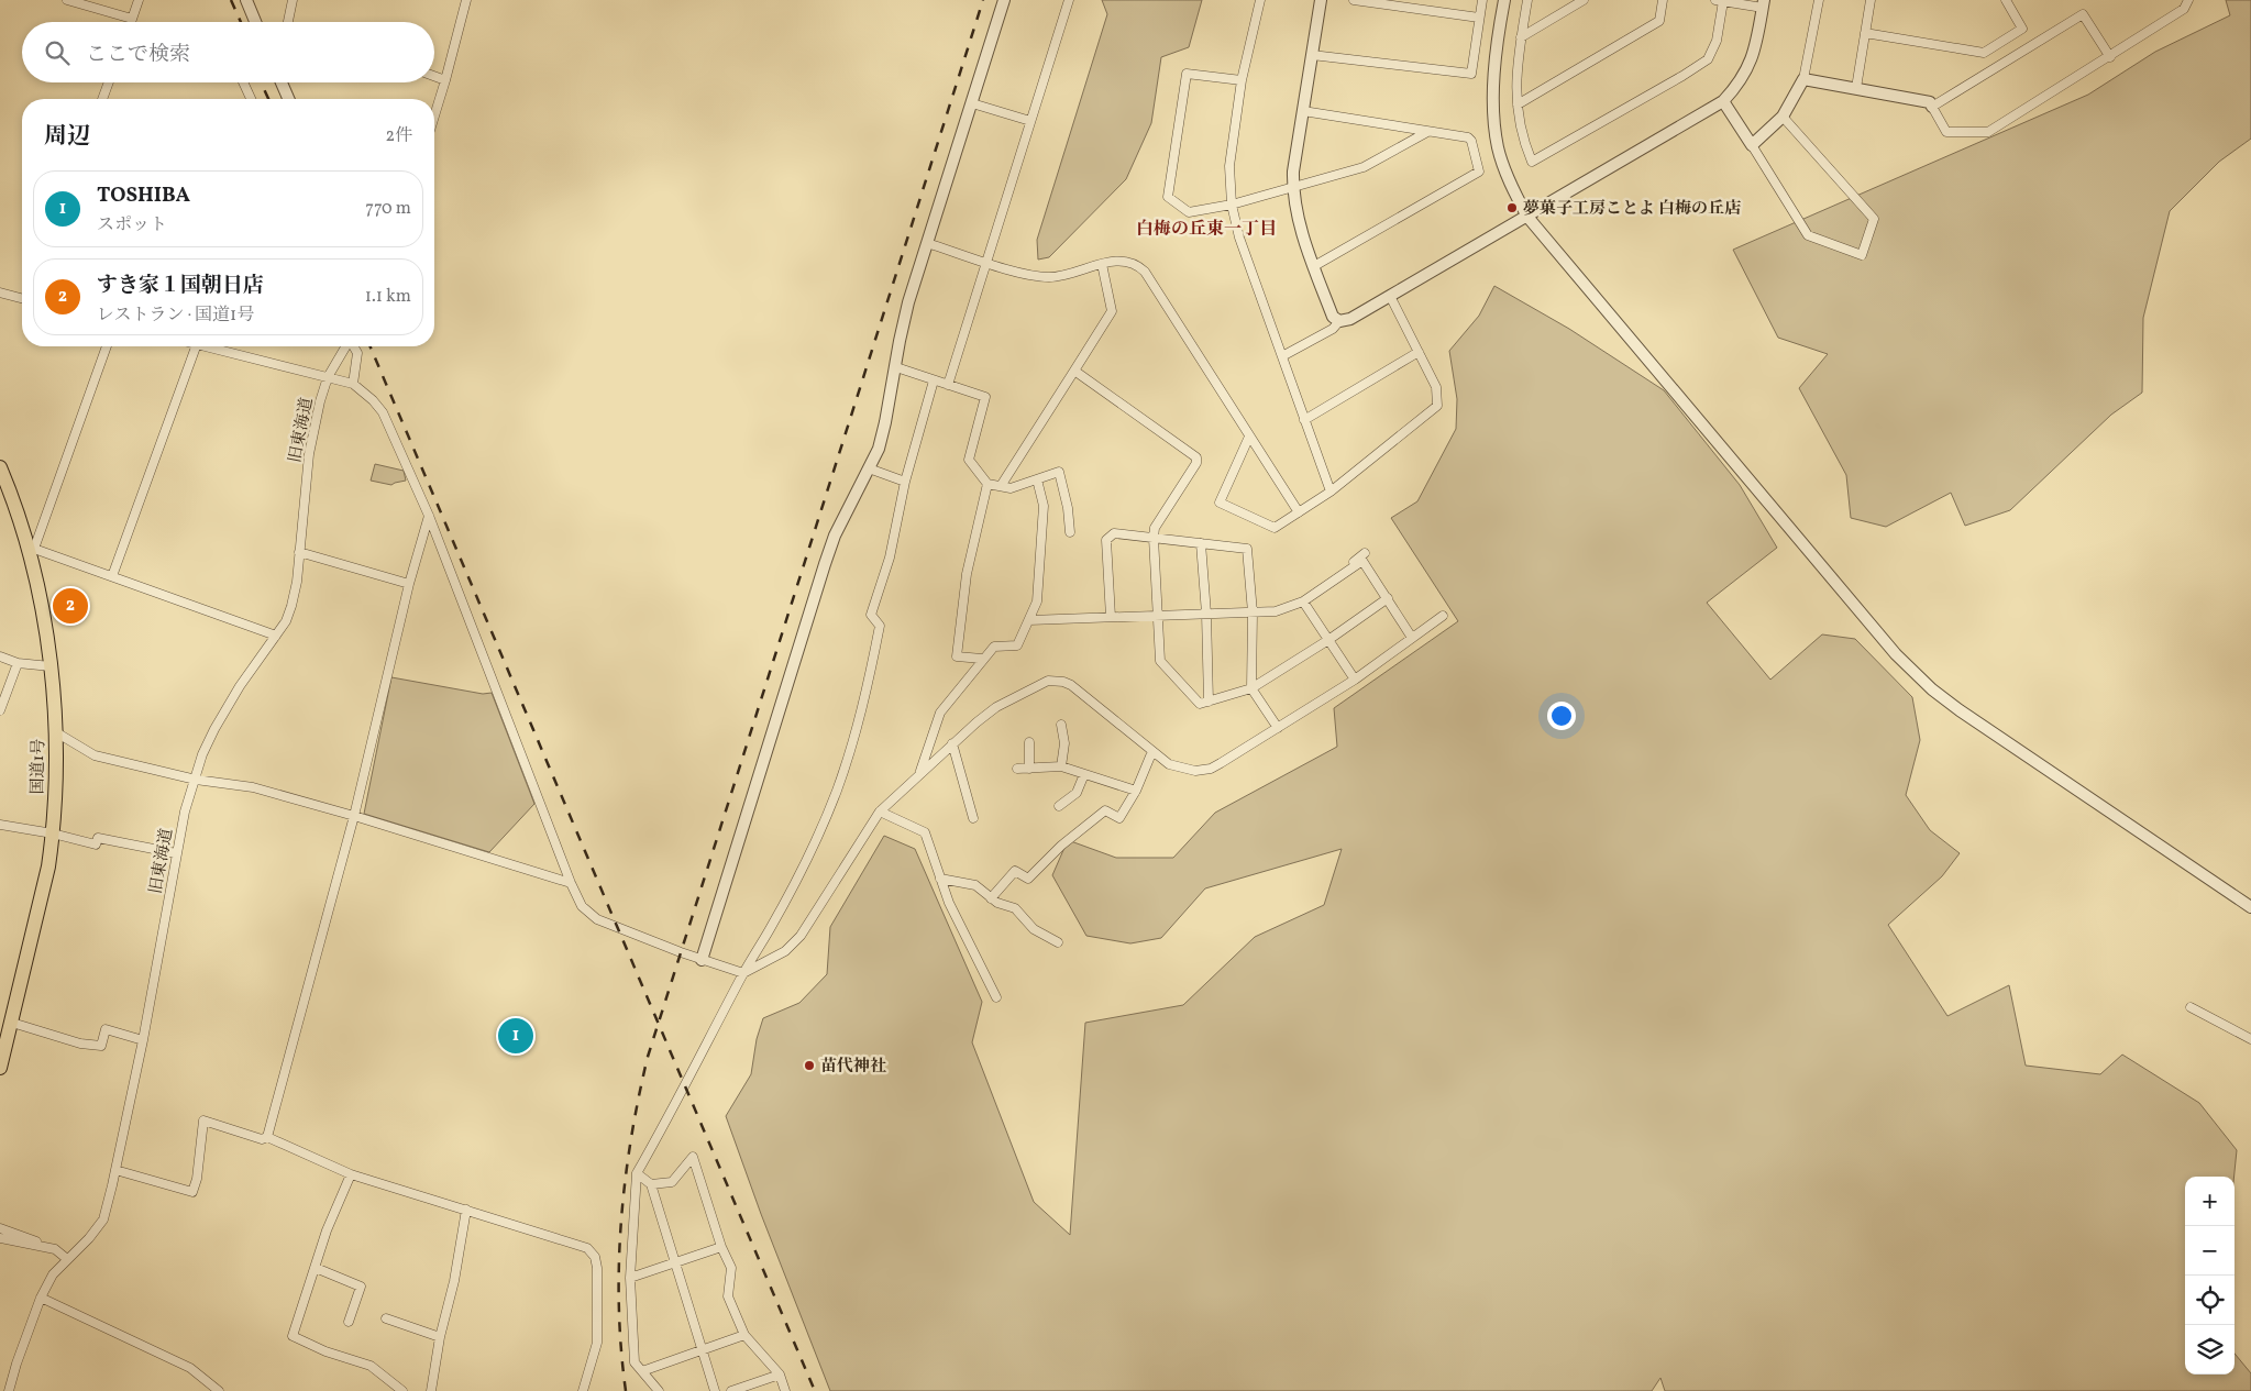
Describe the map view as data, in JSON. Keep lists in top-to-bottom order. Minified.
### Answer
{"streets":{"highway":["国道1号"],"street":["旧東海道"]},"districts":["白梅の丘東一丁目"],"places":["夢菓子工房ことよ 白梅の丘店","苗代神社"],"page":{"search":"ここで検索","heading":["周辺","2件"],"list":[{"mark":"1","name":"TOSHIBA","note":"スポット","value":"770 m"},{"mark":"2","name":"すき家１国朝日店","note":"レストラン · 国道1号","value":"1.1 km"}],"pins":["2","1"],"map_buttons":["+","−"]}}
